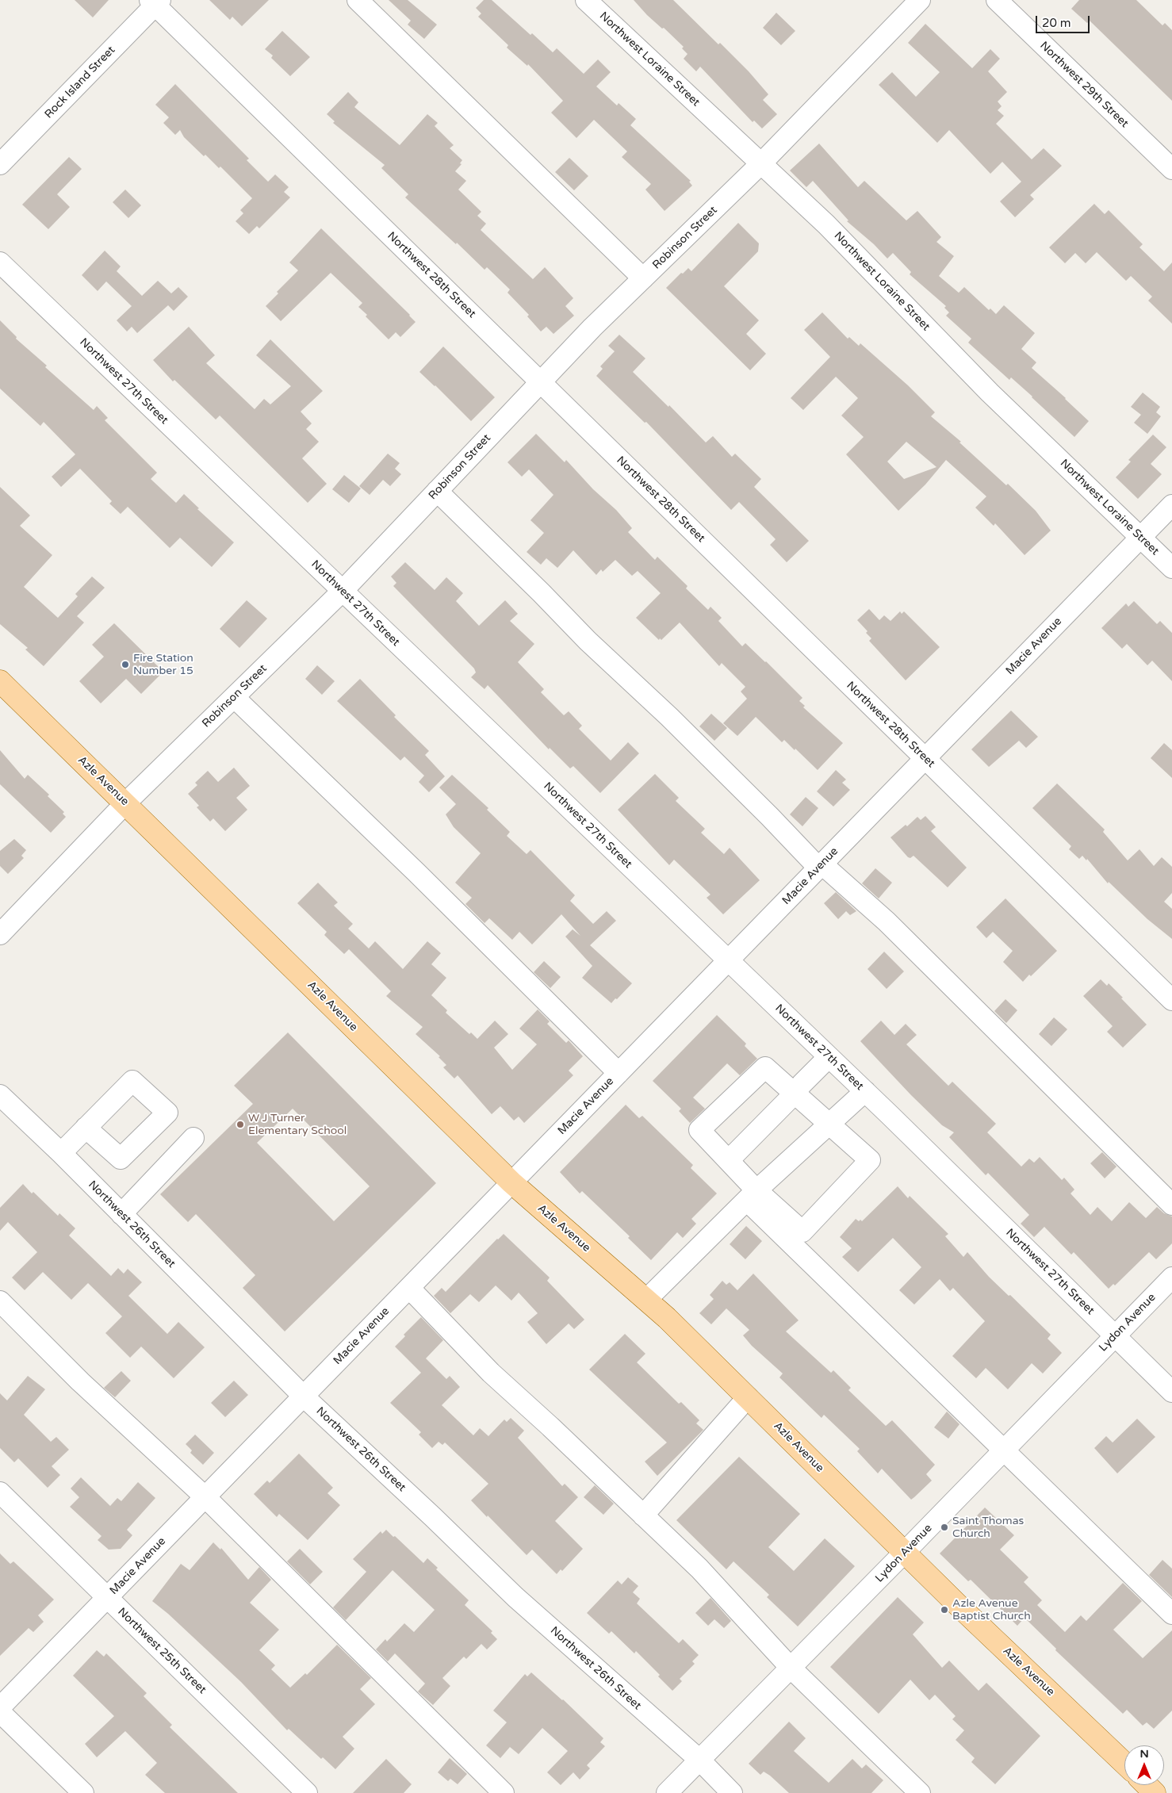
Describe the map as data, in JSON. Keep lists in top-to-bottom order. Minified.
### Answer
{"streets":{"main road":["Azle Avenue"],"street":["Northwest Loraine Street","Rock Island Street","Northwest 29th Street","Robinson Street","Northwest 28th Street","Northwest 27th Street","Macie Avenue","Northwest 26th Street","Lydon Avenue","Northwest 25th Street"]},"crossings":[["Northwest Loraine Street","Robinson Street"],["Northwest Loraine Street","Macie Avenue"],["Rock Island Street","Northwest 28th Street"],["Robinson Street","Northwest 28th Street"],["Robinson Street","Northwest 27th Street"],["Robinson Street","Azle Avenue"],["Northwest 28th Street","Macie Avenue"],["Northwest 27th Street","Macie Avenue"],["Northwest 27th Street","Lydon Avenue"],["Macie Avenue","Azle Avenue"],["Macie Avenue","Northwest 26th Street"],["Macie Avenue","Northwest 25th Street"],["Azle Avenue","Lydon Avenue"],["Northwest 26th Street","Lydon Avenue"]],"places":["Fire Station Number 15","W J Turner Elementary School","Saint Thomas Church","Azle Avenue Baptist Church"],"scale_bar":"20 m","north":"top"}
